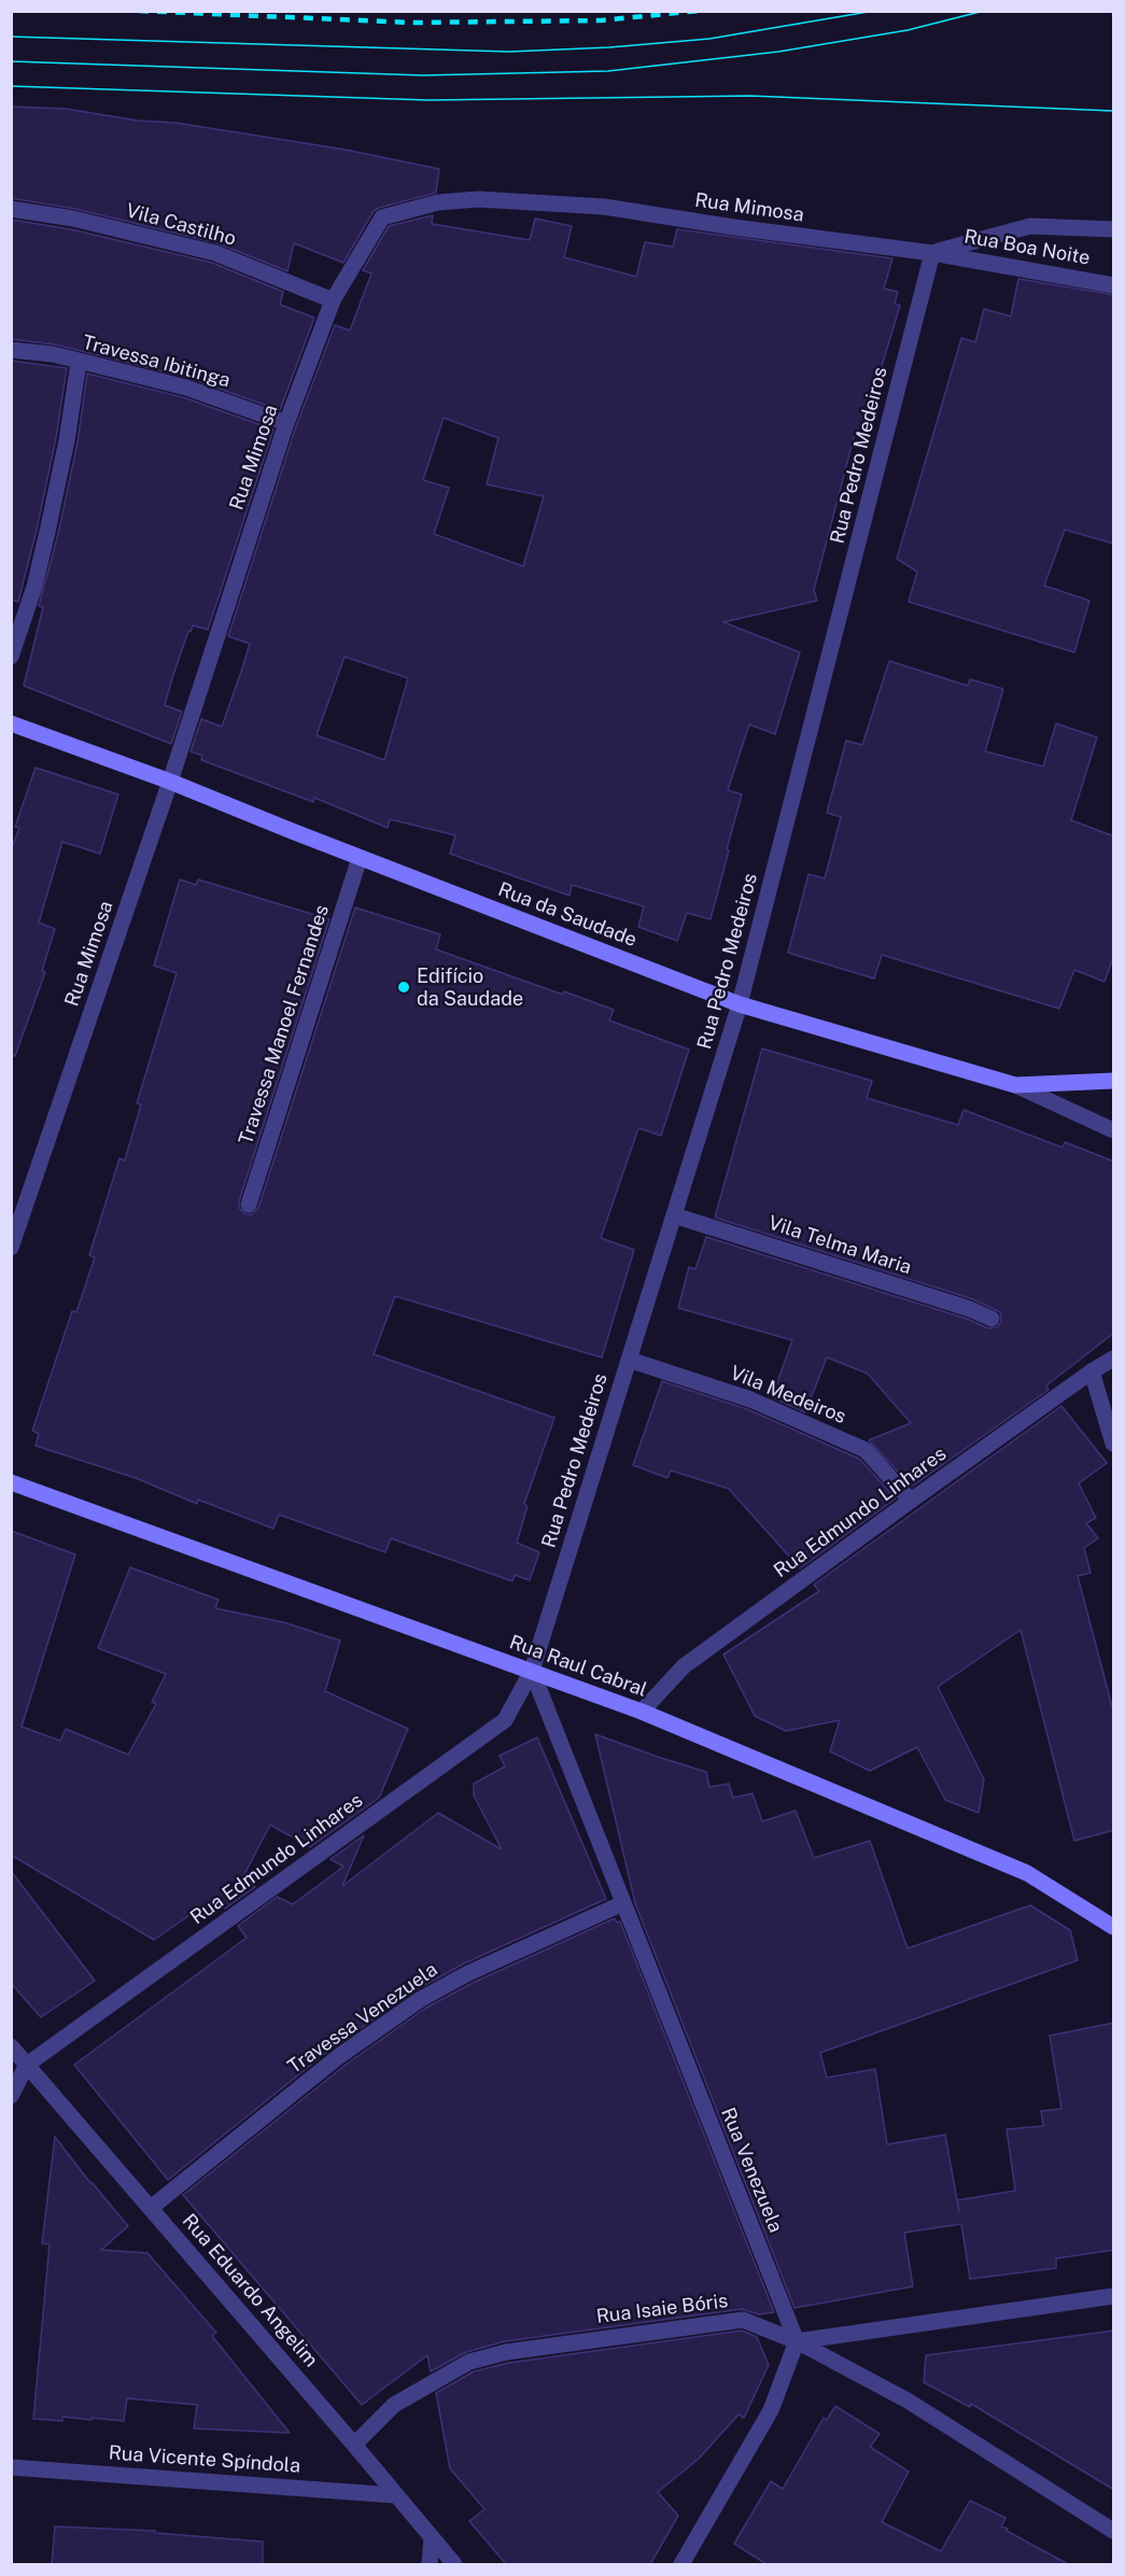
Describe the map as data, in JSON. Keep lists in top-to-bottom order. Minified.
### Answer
{"streets":{"main road":["Rua da Saudade","Rua Raul Cabral"],"street":["Rua Mimosa","Vila Castilho","Rua Boa Noite","Travessa Ibitinga","Rua Pedro Medeiros","Travessa Manoel Fernandes","Vila Telma Maria","Vila Medeiros","Rua Edmundo Linhares","Travessa Venezuela","Rua Venezuela","Rua Eduardo Angelim","Rua Isaie Bóris","Rua Vicente Spíndola"]},"crossings":[["Rua Mimosa","Vila Castilho"],["Rua Mimosa","Rua Boa Noite"],["Rua Mimosa","Travessa Ibitinga"],["Rua Mimosa","Rua Pedro Medeiros"],["Rua Mimosa","Rua da Saudade"],["Rua Boa Noite","Rua Pedro Medeiros"],["Rua Pedro Medeiros","Rua da Saudade"],["Rua Pedro Medeiros","Vila Telma Maria"],["Rua Pedro Medeiros","Vila Medeiros"],["Rua Pedro Medeiros","Rua Edmundo Linhares"],["Rua Pedro Medeiros","Rua Raul Cabral"],["Rua Pedro Medeiros","Rua Venezuela"],["Rua da Saudade","Travessa Manoel Fernandes"],["Vila Medeiros","Rua Edmundo Linhares"],["Rua Edmundo Linhares","Rua Raul Cabral"],["Rua Edmundo Linhares","Rua Venezuela"],["Rua Edmundo Linhares","Rua Eduardo Angelim"],["Rua Raul Cabral","Rua Venezuela"],["Travessa Venezuela","Rua Venezuela"],["Travessa Venezuela","Rua Eduardo Angelim"],["Rua Venezuela","Rua Isaie Bóris"],["Rua Eduardo Angelim","Rua Isaie Bóris"],["Rua Eduardo Angelim","Rua Vicente Spíndola"]],"places":["Edifício da Saudade"]}
